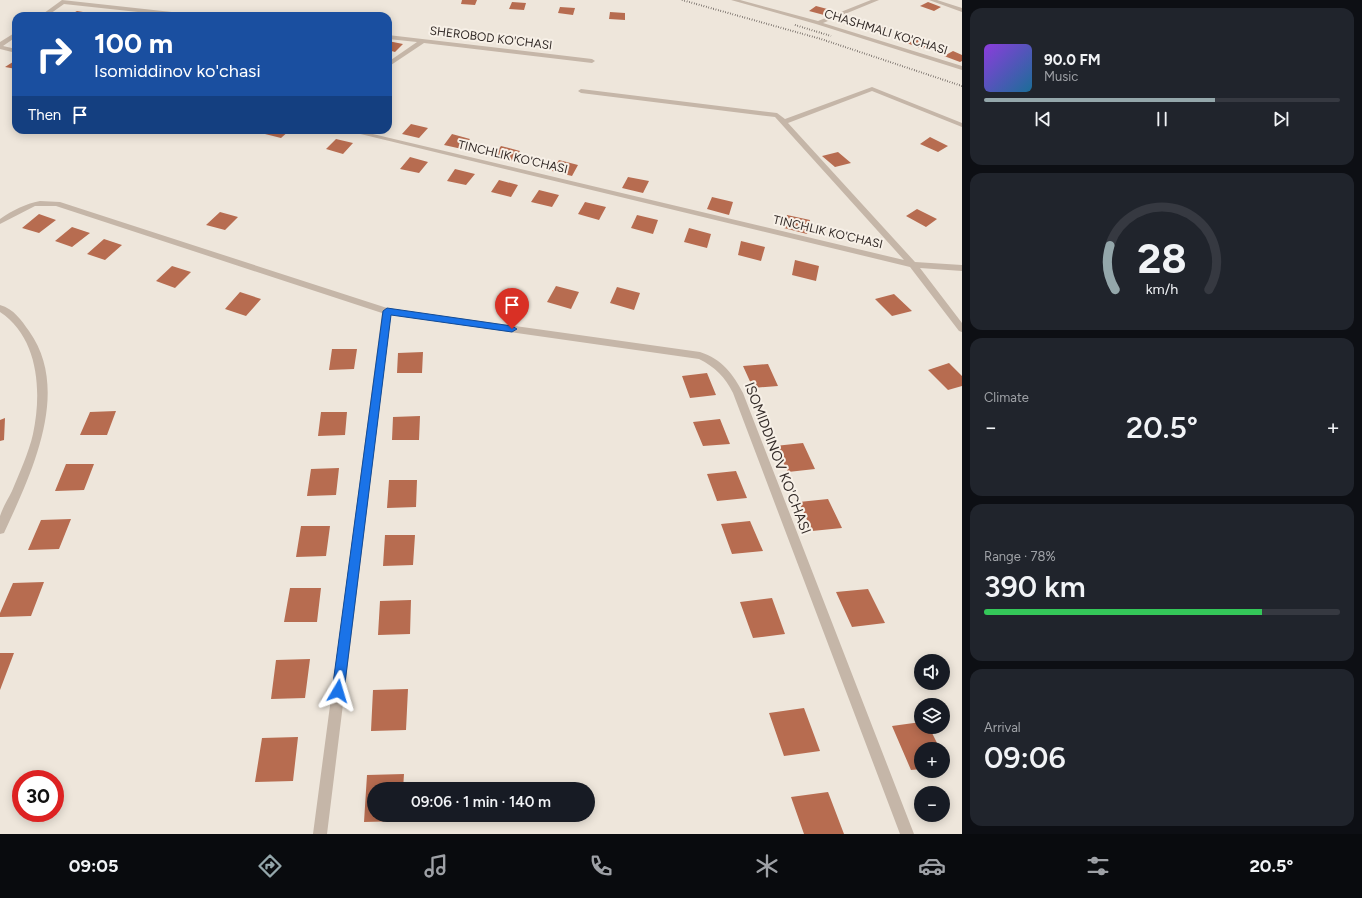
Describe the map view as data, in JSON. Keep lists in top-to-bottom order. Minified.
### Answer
{"streets":{"street":["CHASHMALI KO'CHASI","SHEROBOD KO'CHASI","TINCHLIK KO'CHASI","ISOMIDDINOV KO'CHASI"]},"page":{"turn":["100 m","Isomiddinov ko'chasi"],"song":["90.0 FM","Music"],"then":"Then","tile":["Climate",["Range · 78%","390 km"],["Arrival","09:06"]],"heat":["−","20.5°","+"],"map_buttons":["+","−"],"limit":"30","trip":"09:06 · 1 min · 140 m","tabs":["09:05","20.5°"],"gauge":["28","km/h"]}}
